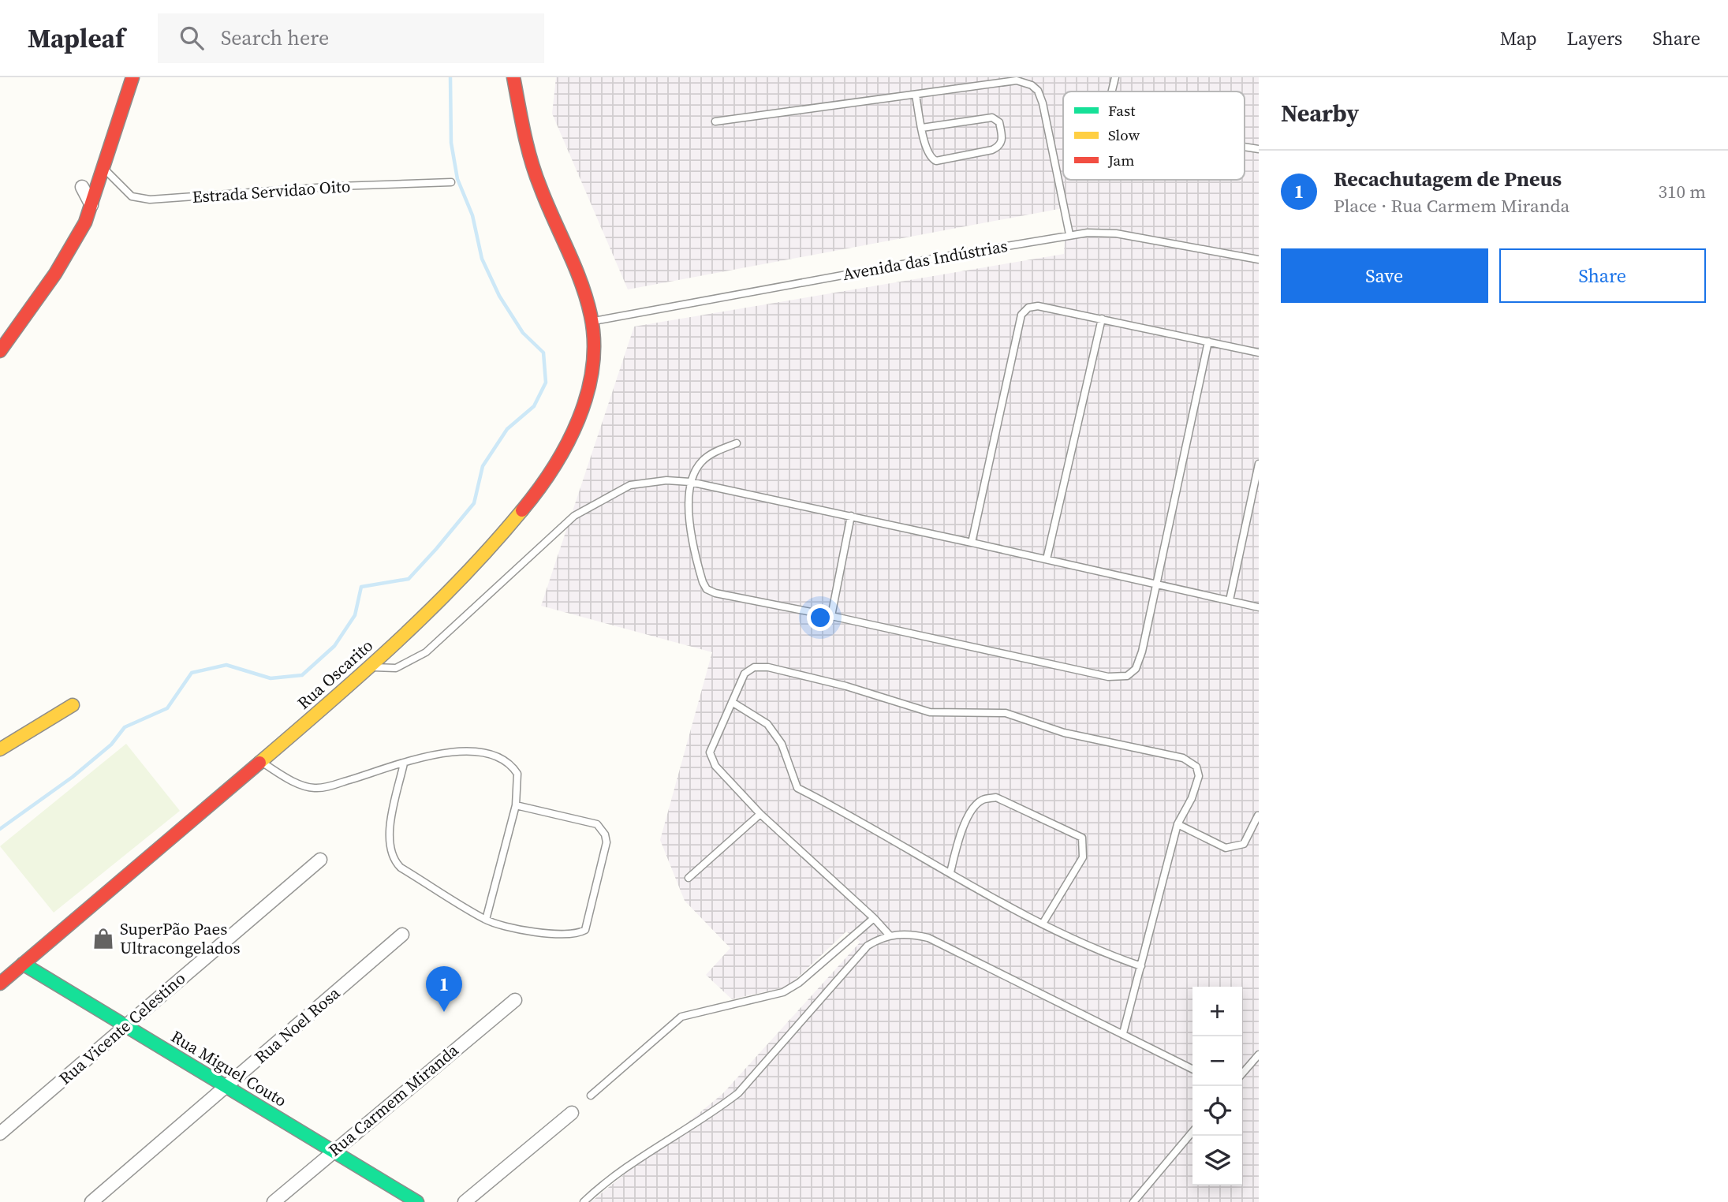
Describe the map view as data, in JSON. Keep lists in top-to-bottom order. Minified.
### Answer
{"streets":{"main road":["Rua Oscarito","Rua Miguel Couto"],"street":["Rua Noel Rosa","Rua Vicente Celestino","Rua Carmem Miranda"],"lane":["Estrada Servidao Oito","Avenida das Indústrias"]},"crossings":[["Avenida das Indústrias","Rua Oscarito"],["Rua Oscarito","Rua Miguel Couto"],["Rua Noel Rosa","Rua Miguel Couto"],["Rua Vicente Celestino","Rua Miguel Couto"],["Rua Miguel Couto","Rua Carmem Miranda"]],"places":{"shop":["SuperPão Paes Ultracongelados"]},"legend":["Fast","Slow","Jam"],"page":{"header":"Mapleaf","search":"Search here","nav":["Map","Layers","Share"],"heading":"Nearby","list":[{"mark":"1","name":"Recachutagem de Pneus","note":"Place · Rua Carmem Miranda","value":"310 m"}],"buttons":["Save","Share"],"pins":"1","map_buttons":["+","−"]}}
